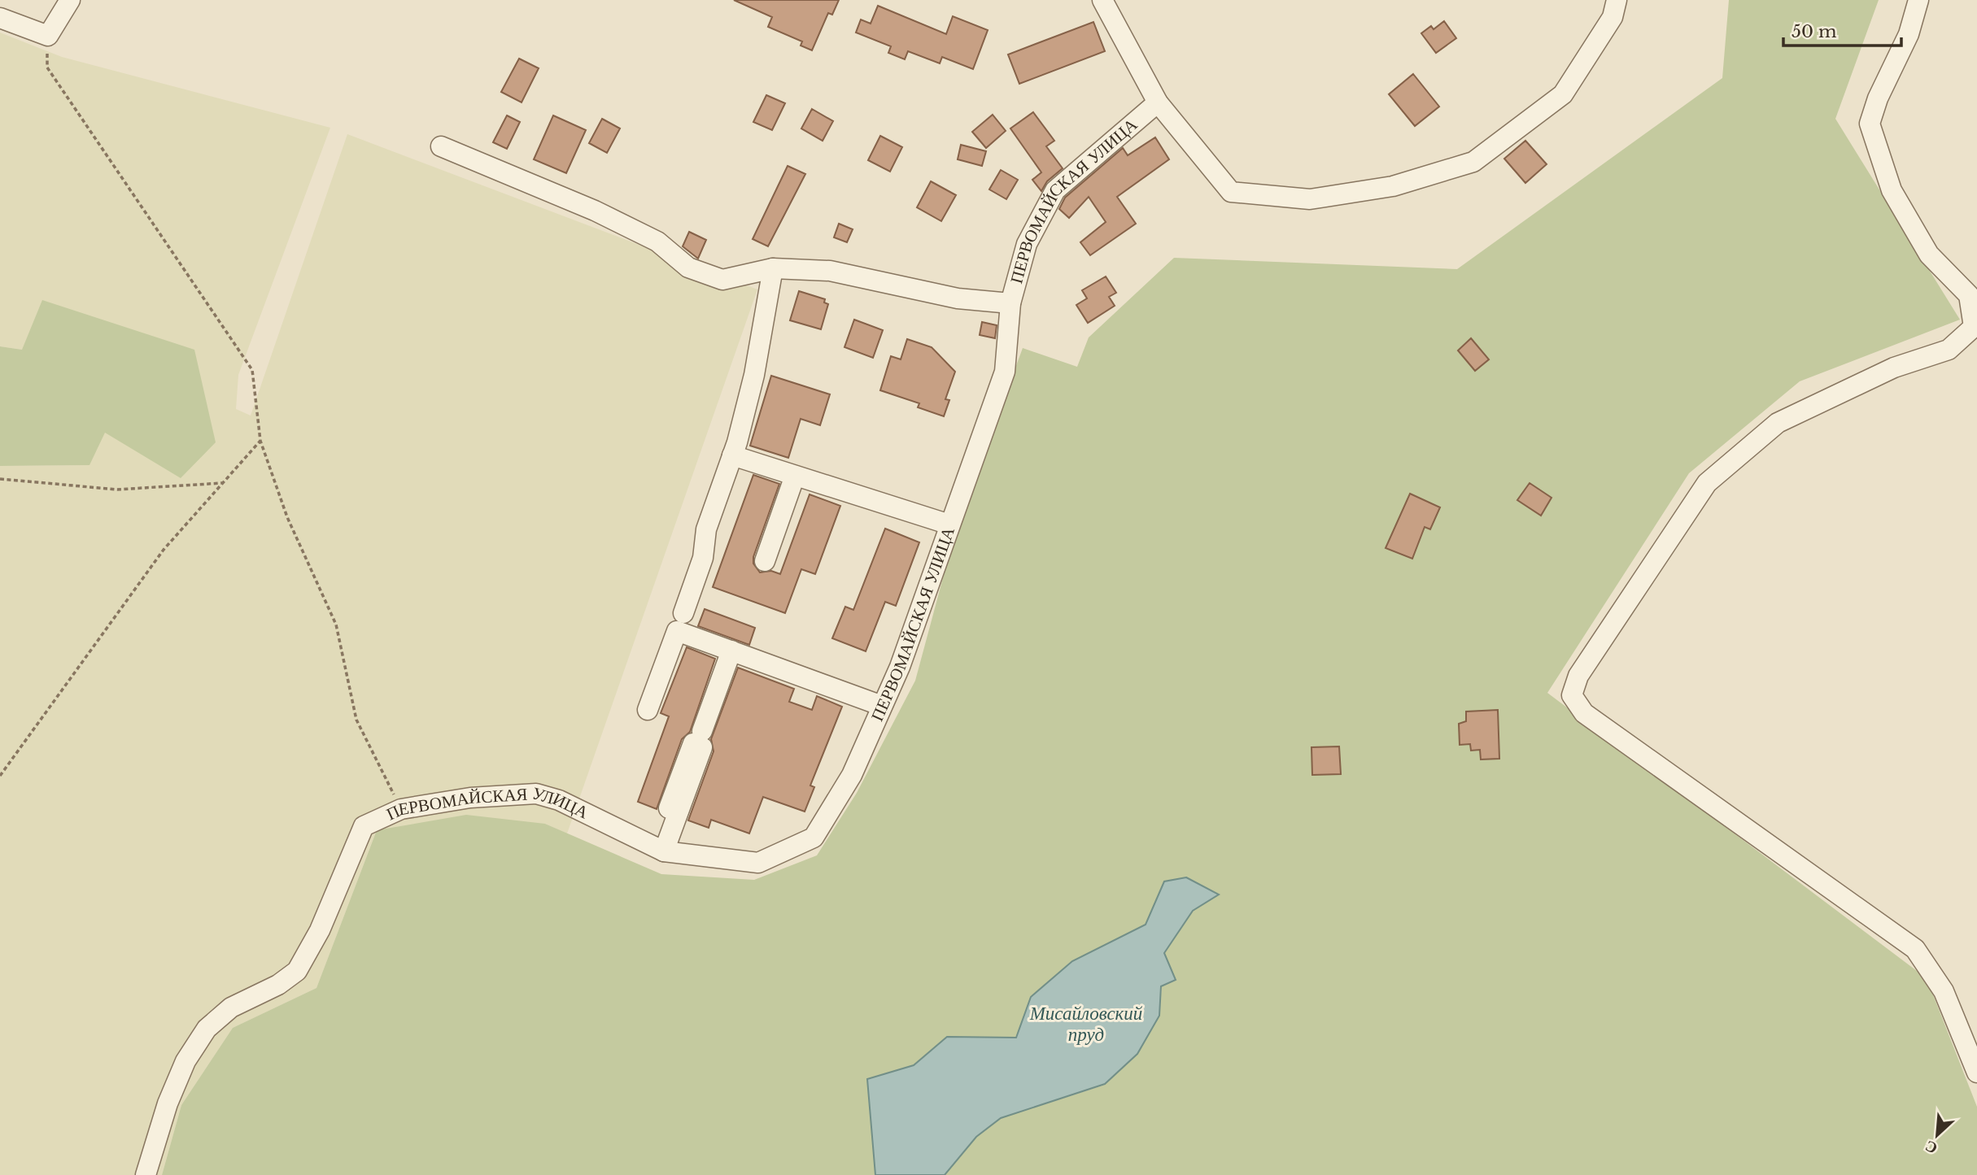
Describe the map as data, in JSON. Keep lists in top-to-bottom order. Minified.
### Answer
{"streets":{"street":["ПЕРВОМАЙСКАЯ УЛИЦА"]},"water":["Мисайловский пруд"],"scale_bar":"50 m","north":"bottom left"}
